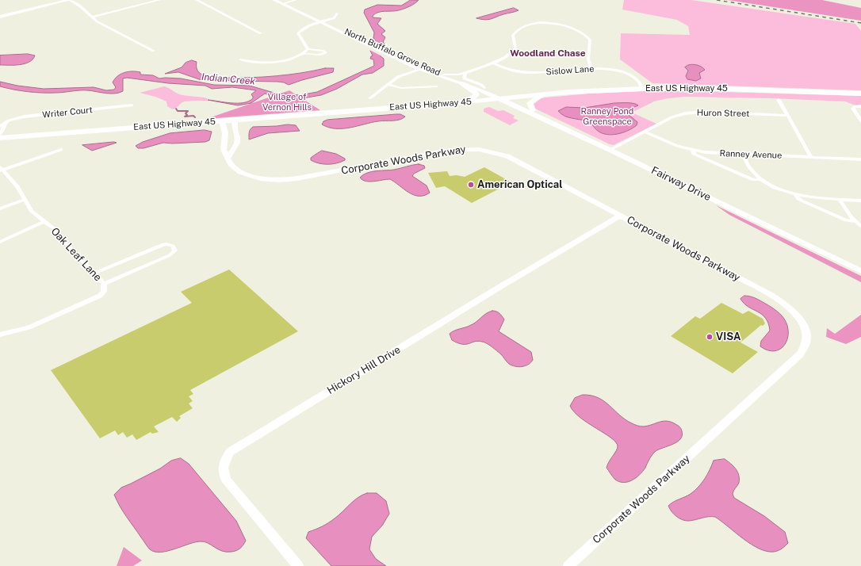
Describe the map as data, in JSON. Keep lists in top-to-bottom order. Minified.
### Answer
{"streets":{"main road":["East US Highway 45"],"street":["North Buffalo Grove Road","Sislow Lane","Writer Court","Huron Street","Ranney Avenue","Corporate Woods Parkway","Fairway Drive","Oak Leaf Lane","Hickory Hill Drive"]},"crossings":[["North Buffalo Grove Road","East US Highway 45"],["North Buffalo Grove Road","Fairway Drive"],["Sislow Lane","East US Highway 45"],["East US Highway 45","Fairway Drive"],["Huron Street","Ranney Avenue"],["Huron Street","Fairway Drive"],["Corporate Woods Parkway","Hickory Hill Drive"]],"districts":["Woodland Chase"],"water":["Indian Creek"],"parks":["Village of Vernon Hills","Ranney Pond Greenspace"],"places":["American Optical","VISA"]}
